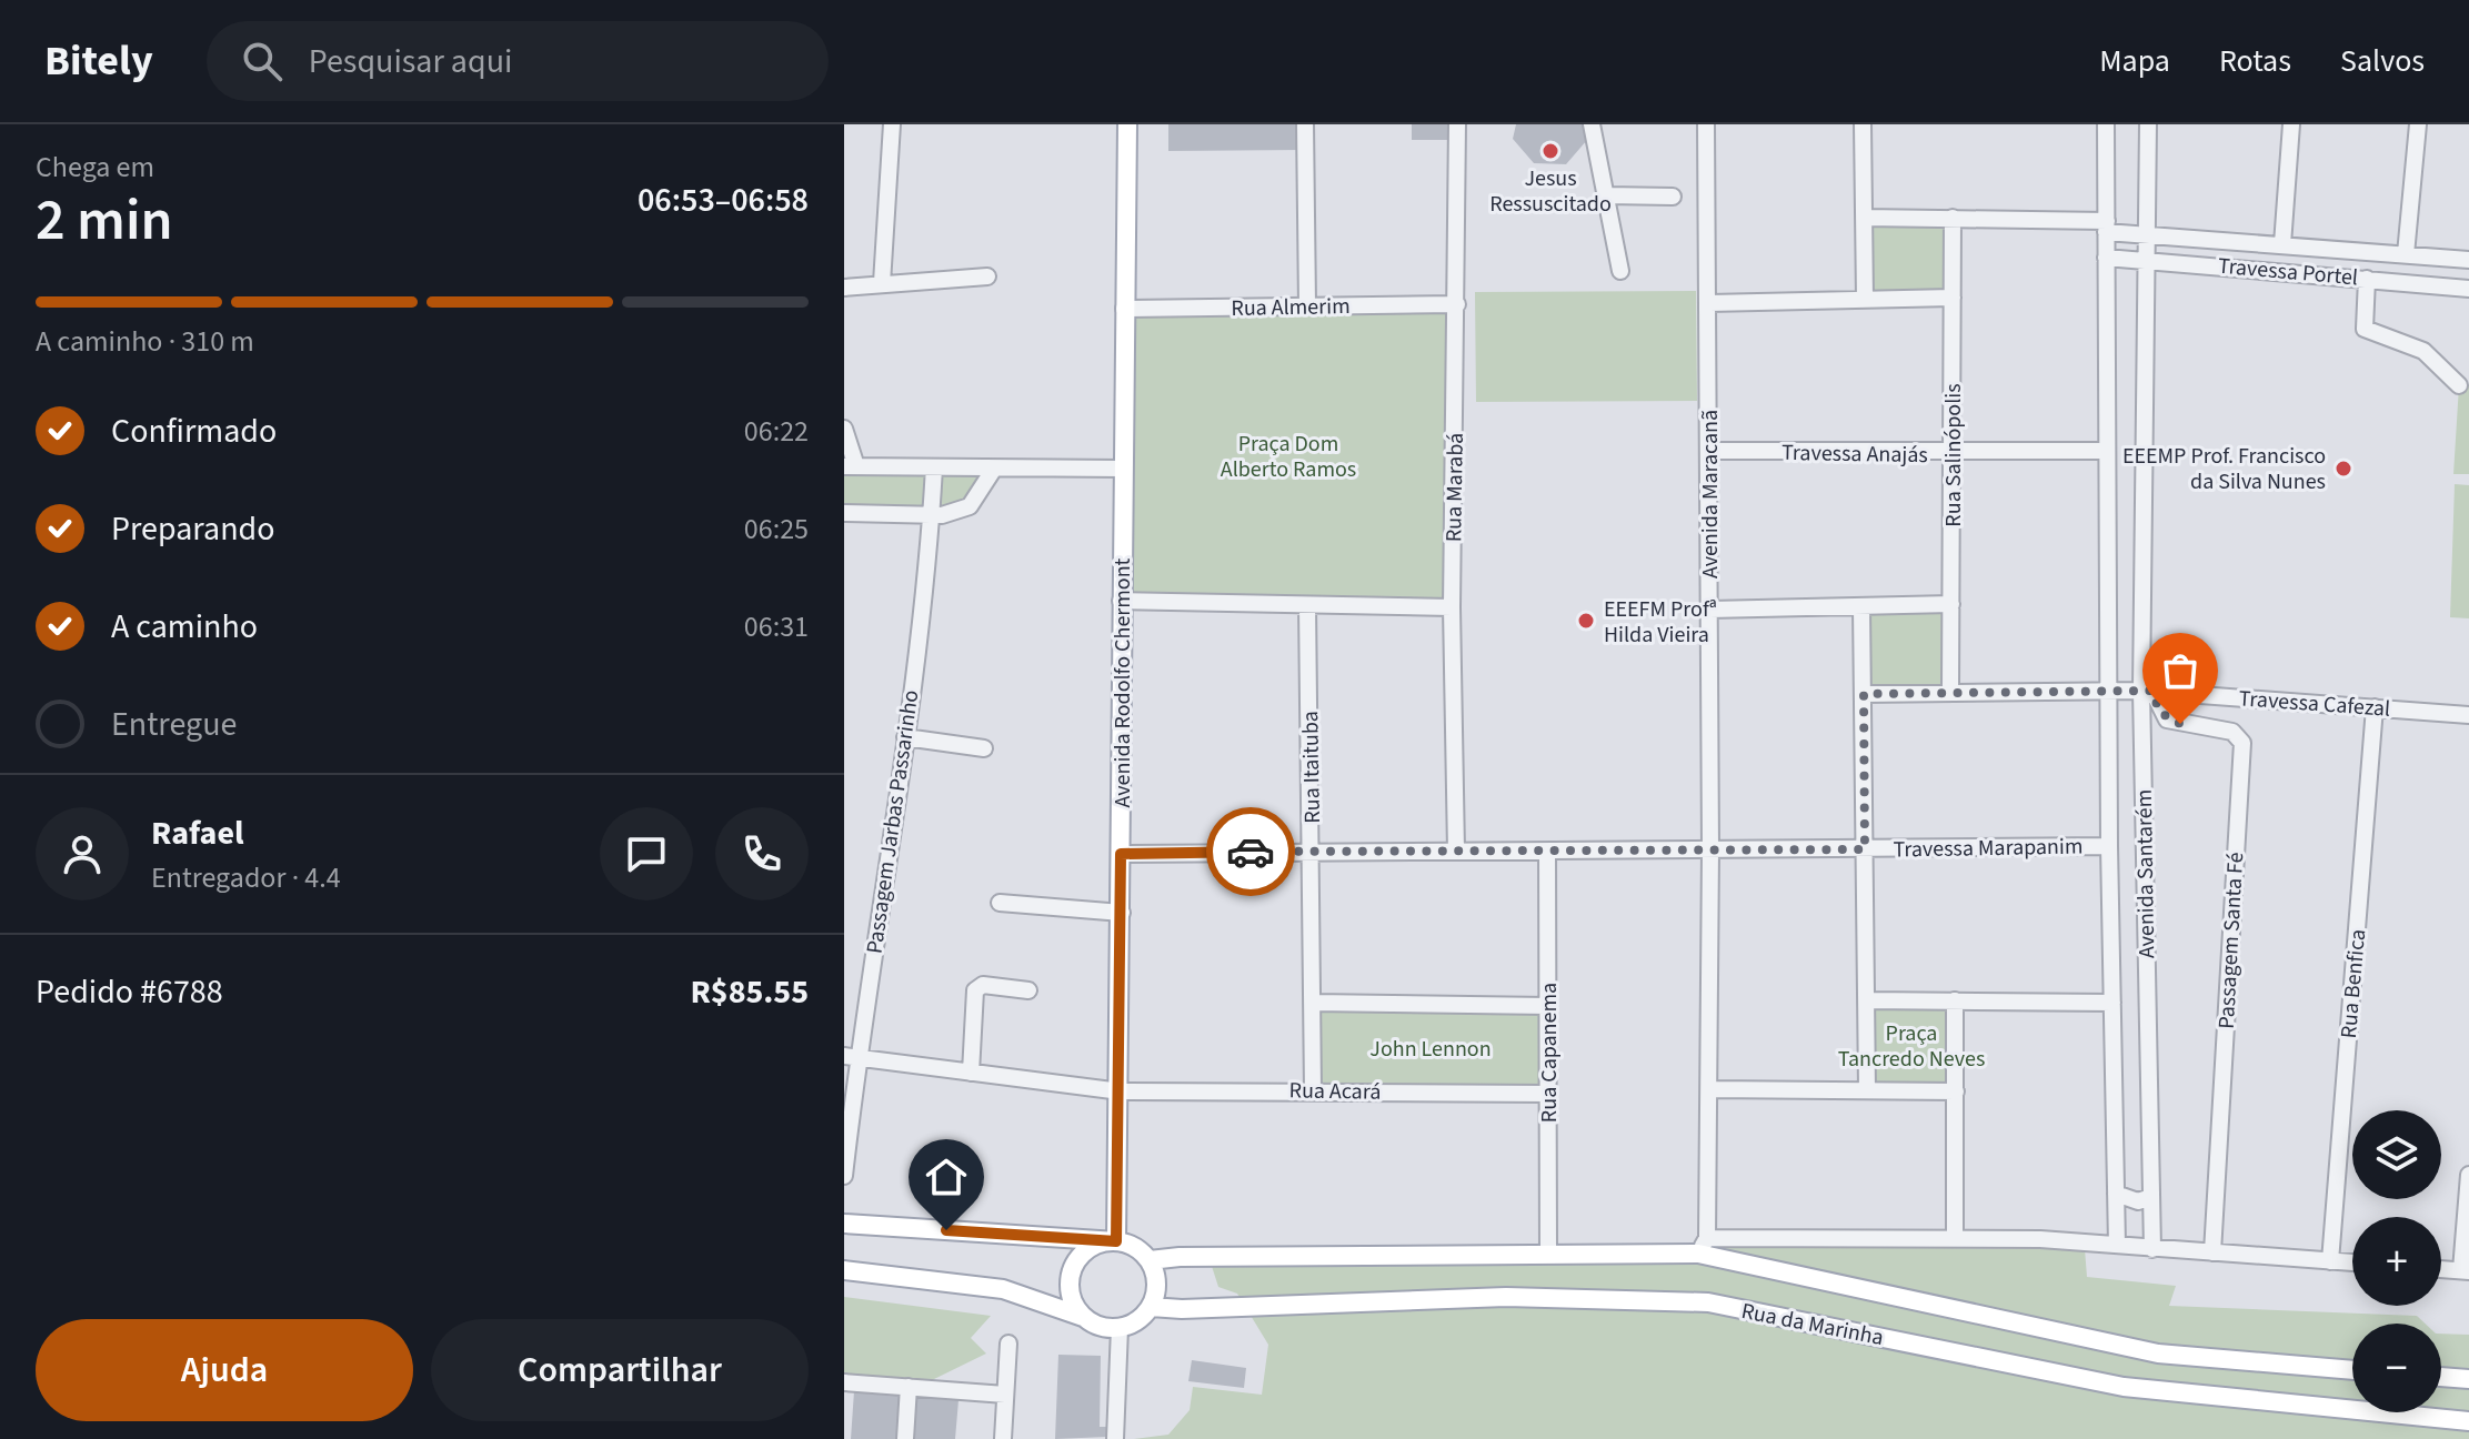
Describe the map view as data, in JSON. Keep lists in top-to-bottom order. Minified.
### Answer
{"streets":{"main road":["Avenida Rodolfo Chermont","Rua da Marinha"],"street":["Travessa Portel","Rua Almerim","Travessa Anajás","Rua Salinópolis","Rua Marabá","Avenida Maracanã","Travessa Cafezal","Rua Itaituba","Passagem Jarbas Passarinho","Travessa Marapanim","Avenida Santarém","Passagem Santa Fé","Rua Benfica","Rua Capanema","Rua Acará"]},"crossings":[["Travessa Portel","Avenida Santarém"],["Rua Almerim","Rua Marabá"],["Rua Almerim","Avenida Rodolfo Chermont"],["Travessa Anajás","Rua Salinópolis"],["Travessa Anajás","Avenida Maracanã"],["Travessa Anajás","Avenida Santarém"],["Rua Salinópolis","Travessa Cafezal"],["Rua Marabá","Travessa Marapanim"],["Avenida Maracanã","Travessa Marapanim"],["Avenida Maracanã","Rua da Marinha"],["Avenida Rodolfo Chermont","Travessa Marapanim"],["Avenida Rodolfo Chermont","Rua Acará"],["Avenida Rodolfo Chermont","Rua da Marinha"],["Travessa Cafezal","Avenida Santarém"],["Travessa Cafezal","Passagem Santa Fé"],["Travessa Cafezal","Rua Benfica"],["Rua Itaituba","Travessa Marapanim"],["Rua Itaituba","Rua Acará"],["Passagem Jarbas Passarinho","Rua Acará"],["Travessa Marapanim","Avenida Santarém"],["Travessa Marapanim","Rua Capanema"],["Avenida Santarém","Passagem Santa Fé"],["Avenida Santarém","Rua da Marinha"],["Passagem Santa Fé","Rua da Marinha"],["Rua Benfica","Rua da Marinha"],["Rua Capanema","Rua Acará"],["Rua Capanema","Rua da Marinha"]],"parks":["Praça Dom Alberto Ramos","Praça Tancredo Neves","John Lennon"],"places":["Jesus Ressuscitado","EEEMP Prof. Francisco da Silva Nunes","EEEFM Profª Hilda Vieira"],"page":{"header":"Bitely","search":"Pesquisar aqui","nav":["Mapa","Rotas","Salvos"],"heading":["2 min","Chega em","06:53–06:58"],"panel":["Rafael","Entregador · 4.4","Pedido #6788","R$85.55"],"bar":"A caminho · 310 m","list":[["Confirmado","06:22"],["Preparando","06:25"],["A caminho","06:31"],"Entregue"],"map_buttons":["+","−"],"buttons":["Ajuda","Compartilhar"]}}
